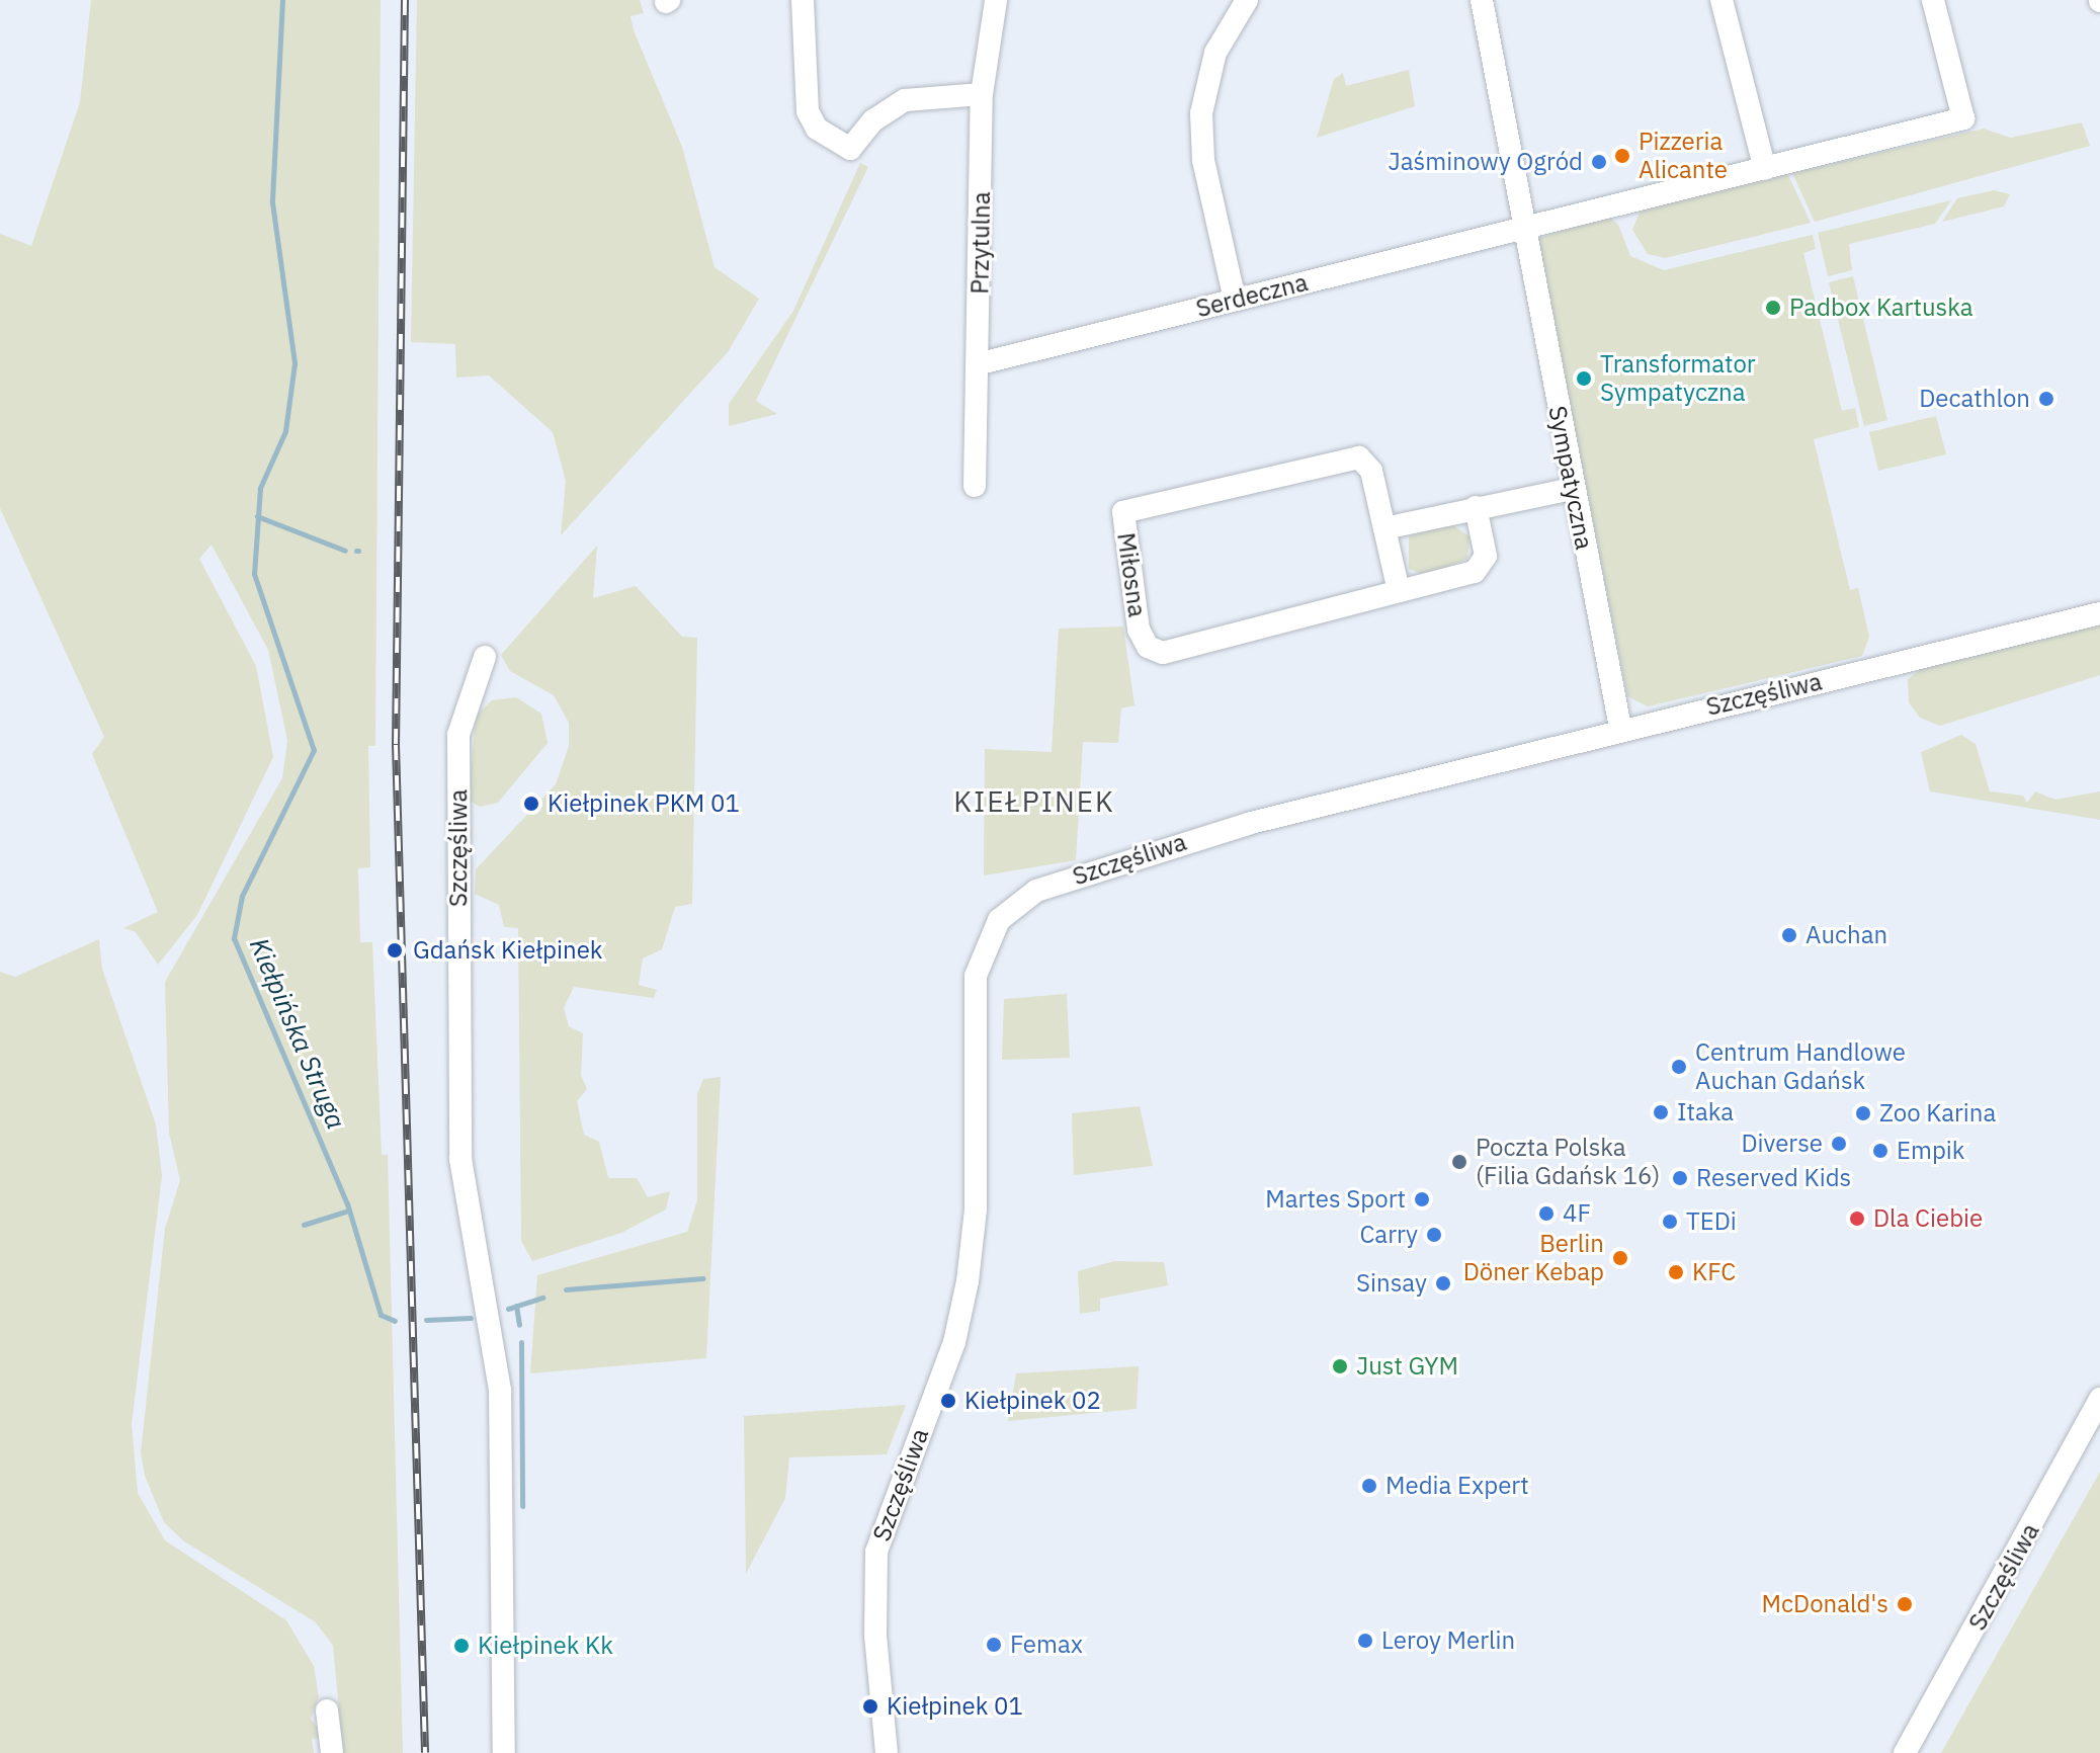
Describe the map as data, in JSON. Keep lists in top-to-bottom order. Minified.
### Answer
{"streets":{"street":["Przytulna","Serdeczna","Sympatyczna","Miłosna","Szczęśliwa"]},"crossings":[["Przytulna","Serdeczna"],["Serdeczna","Sympatyczna"],["Sympatyczna","Szczęśliwa"]],"districts":["KIEŁPINEK"],"water":["Kiełpińska Struga"],"places":["Pizzeria Alicante","Jaśminowy Ogród","Padbox Kartuska","Transformator Sympatyczna","Decathlon","Kiełpinek PKM 01","Auchan","Gdańsk Kiełpinek","Centrum Handlowe Auchan Gdańsk","Itaka","Zoo Karina","Diverse","Empik","Poczta Polska (Filia Gdańsk 16)","Reserved Kids","Martes Sport","4F","Dla Ciebie","TEDi","Carry","Berlin Döner Kebap","KFC","Sinsay","Just GYM","Kiełpinek 02","Media Expert","McDonald's","Leroy Merlin","Femax","Kiełpinek Kk","Kiełpinek 01"]}
